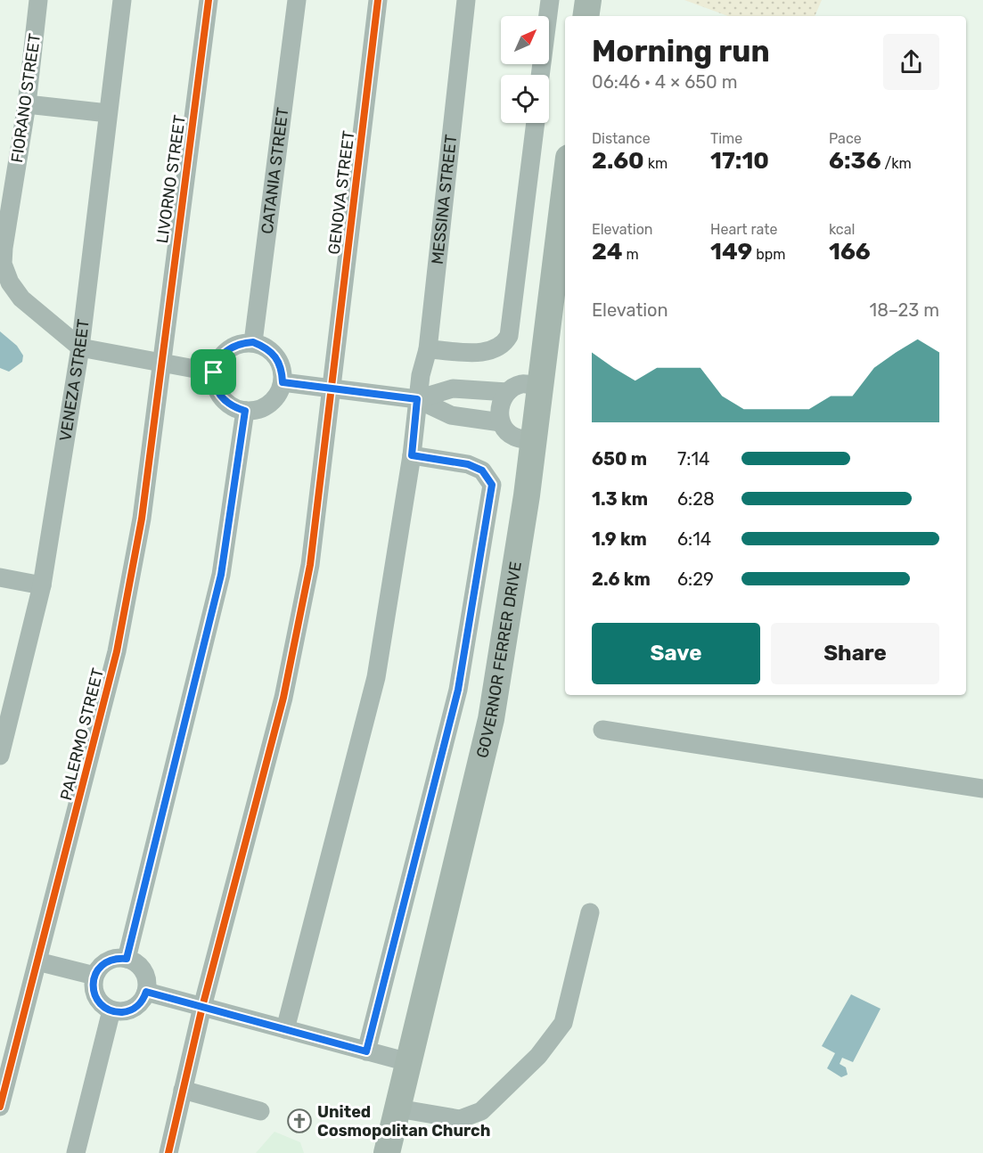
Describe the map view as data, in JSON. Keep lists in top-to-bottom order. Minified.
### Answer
{"streets":{"main road":["GOVERNOR FERRER DRIVE"],"street":["FIORANO STREET","CATANIA STREET","LIVORNO STREET","GENOVA STREET","MESSINA STREET","VENEZA STREET","PALERMO STREET"]},"crossings":[["FIORANO STREET","CATANIA STREET"],["FIORANO STREET","LIVORNO STREET"],["FIORANO STREET","VENEZA STREET"],["FIORANO STREET","PALERMO STREET"],["LIVORNO STREET","PALERMO STREET"]],"places":{"church":["United Cosmopolitan Church"]},"north":"top right","page":{"heading":["Morning run","06:46 · 4 × 650 m"],"stats":[["Distance","2.60 km"],["Time","17:10"],["Pace","6:36 /km"],["Elevation","24 m"],["Heart rate","149 bpm"],["kcal","166"]],"chart":["Elevation","18–23 m"],"list":[{"name":"650 m","note":"7:14"},{"name":"1.3 km","note":"6:28"},{"name":"1.9 km","note":"6:14"},{"name":"2.6 km","note":"6:29"}],"buttons":["Save","Share"]}}
